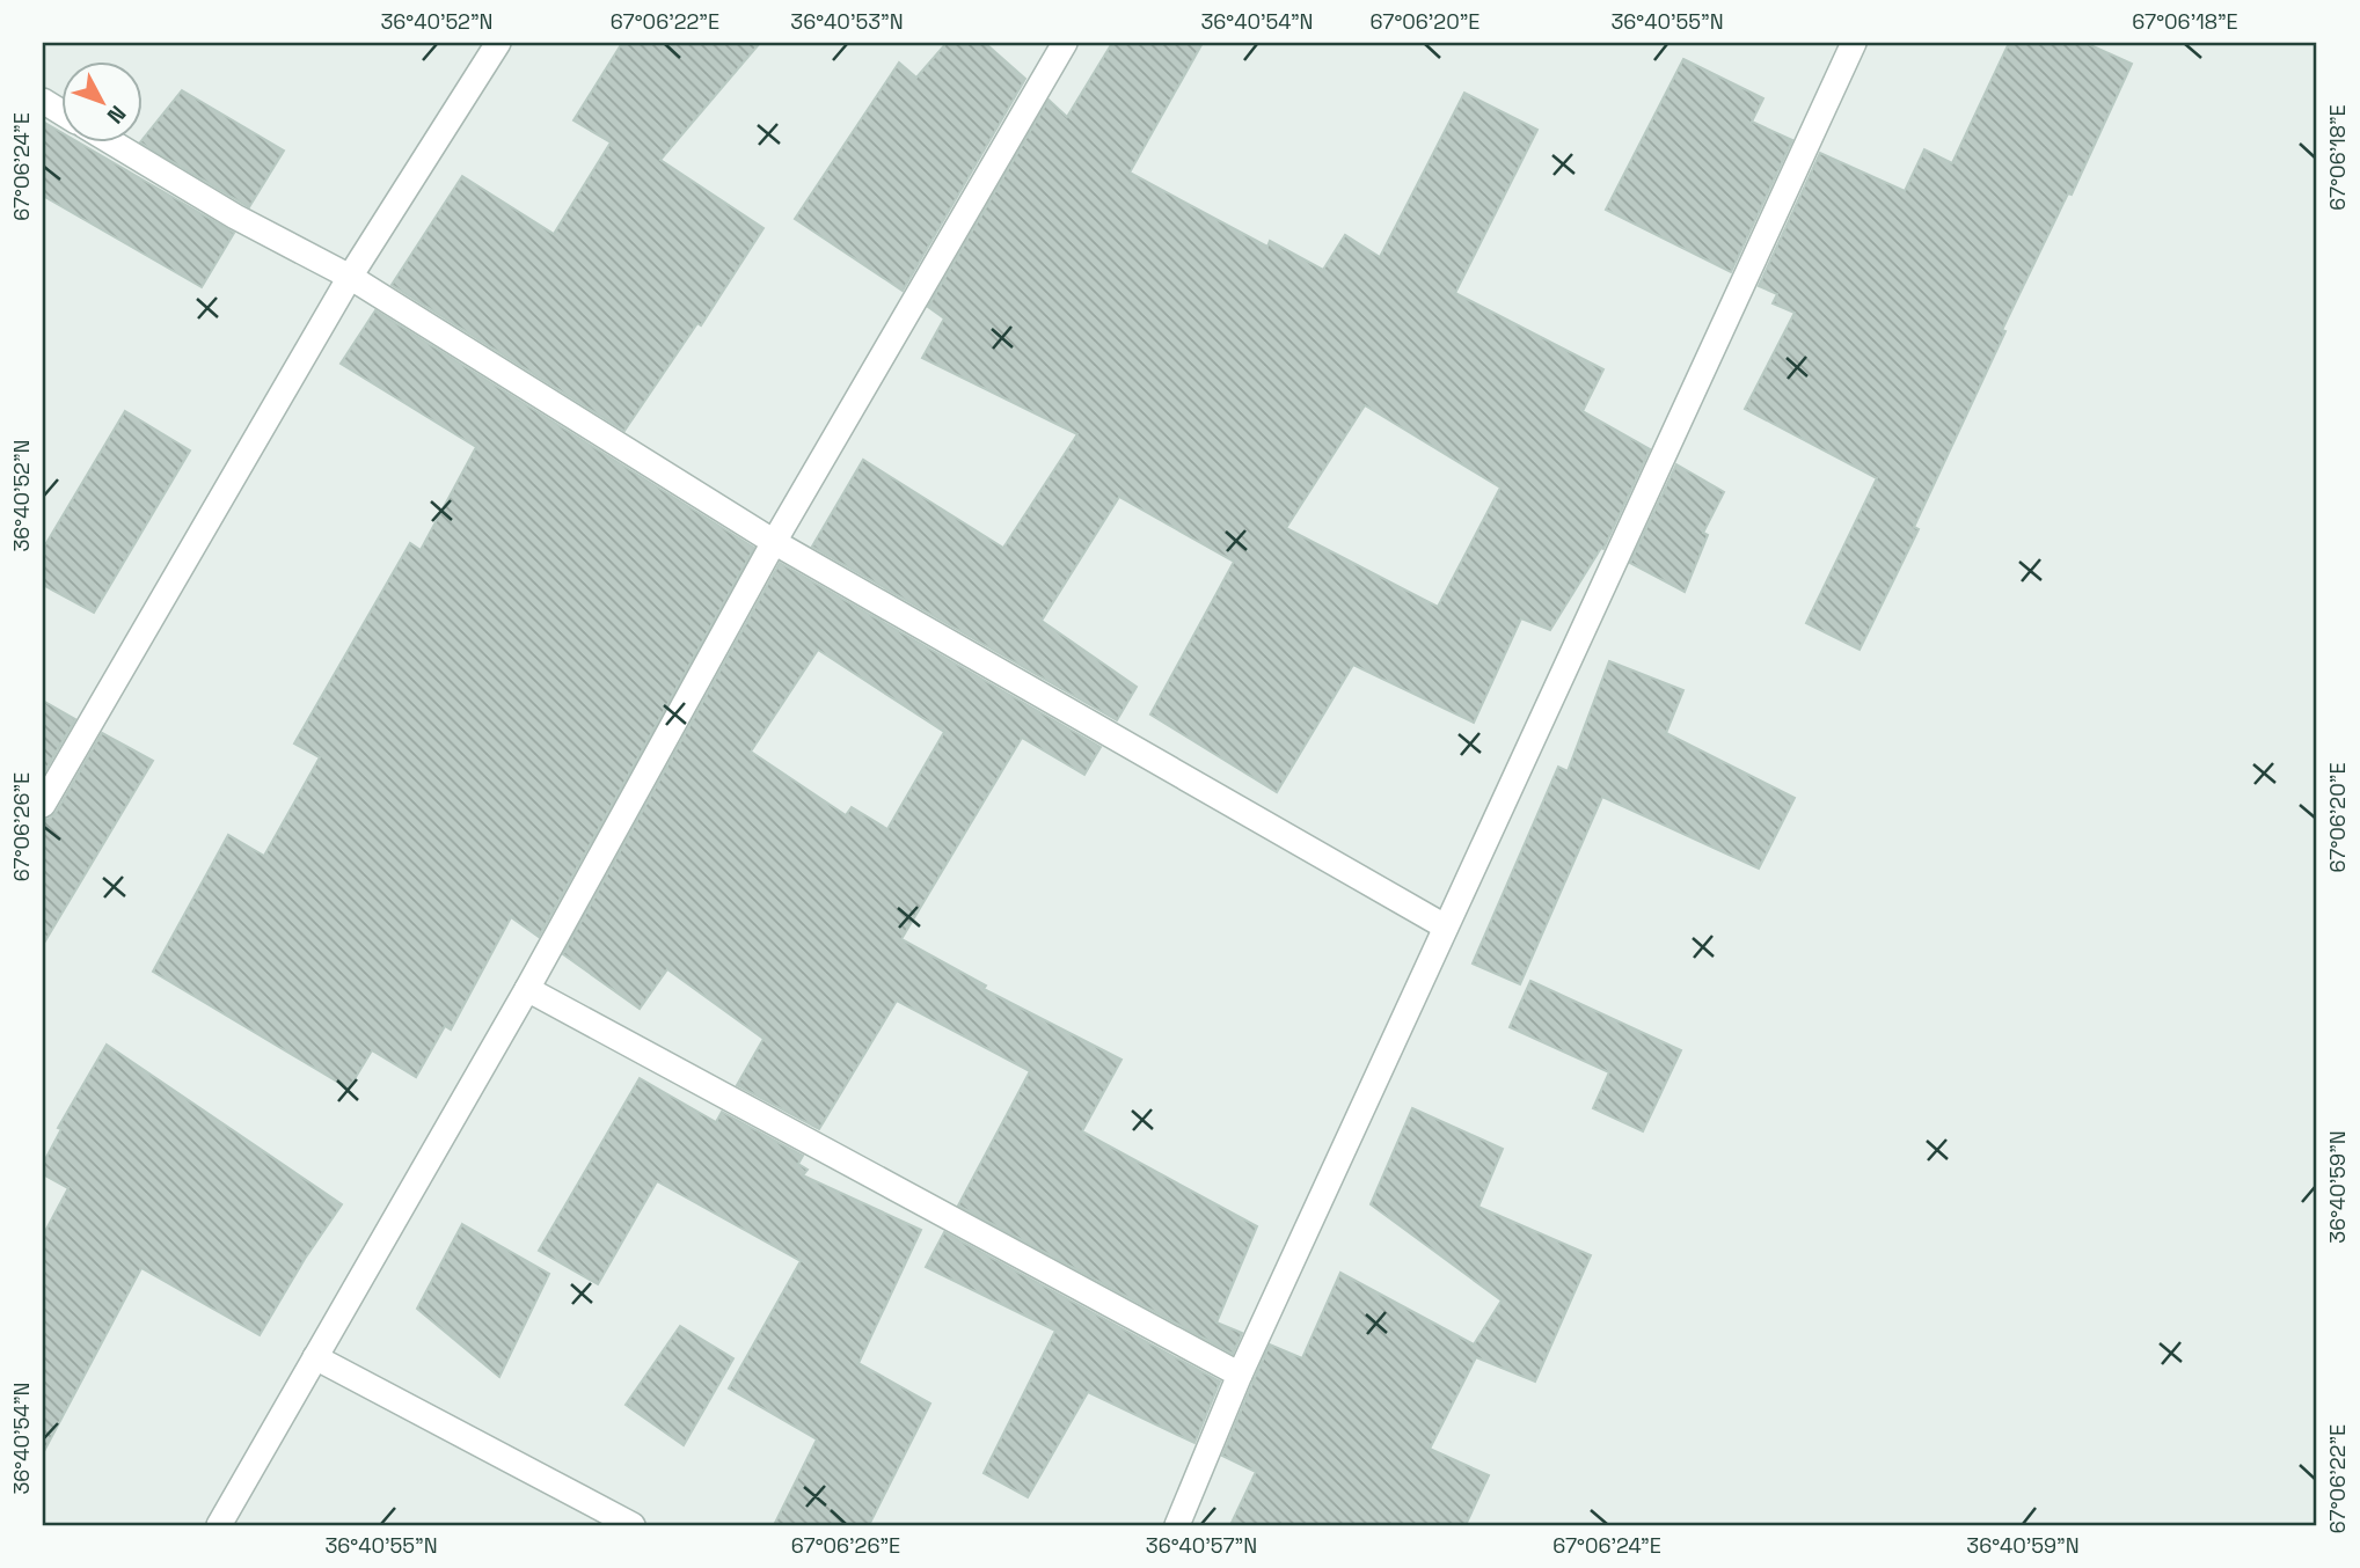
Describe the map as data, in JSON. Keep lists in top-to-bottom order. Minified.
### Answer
{"north":"bottom right","coordinates":["36°40'52\"N","67°06'22\"E","36°40'53\"N","36°40'54\"N","67°06'20\"E","36°40'55\"N","67°06'18\"E","67°06'24\"E","67°06'26\"E","36°40'59\"N","36°40'57\"N"]}
